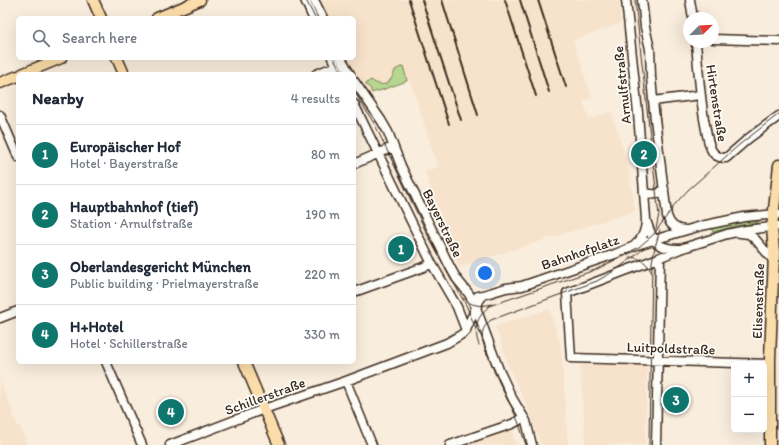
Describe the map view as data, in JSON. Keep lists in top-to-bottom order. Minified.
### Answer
{"streets":{"main road":["Elisenstraße"],"street":["Arnulfstraße","Hirtenstraße","Bayerstraße","Bahnhofplatz","Luitpoldstraße","Schillerstraße"]},"crossings":[["Arnulfstraße","Bahnhofplatz"],["Bayerstraße","Bahnhofplatz"],["Bayerstraße","Schillerstraße"],["Bahnhofplatz","Elisenstraße"],["Elisenstraße","Luitpoldstraße"]],"north":"top right","page":{"search":"Search here","heading":["Nearby","4 results"],"list":[{"mark":"1","name":"Europäischer Hof","note":"Hotel · Bayerstraße","value":"80 m"},{"mark":"2","name":"Hauptbahnhof (tief)","note":"Station · Arnulfstraße","value":"190 m"},{"mark":"3","name":"Oberlandesgericht München","note":"Public building · Prielmayerstraße","value":"220 m"},{"mark":"4","name":"H+Hotel","note":"Hotel · Schillerstraße","value":"330 m"}],"pins":["2","1","3","4"],"map_buttons":["+","−"]}}
